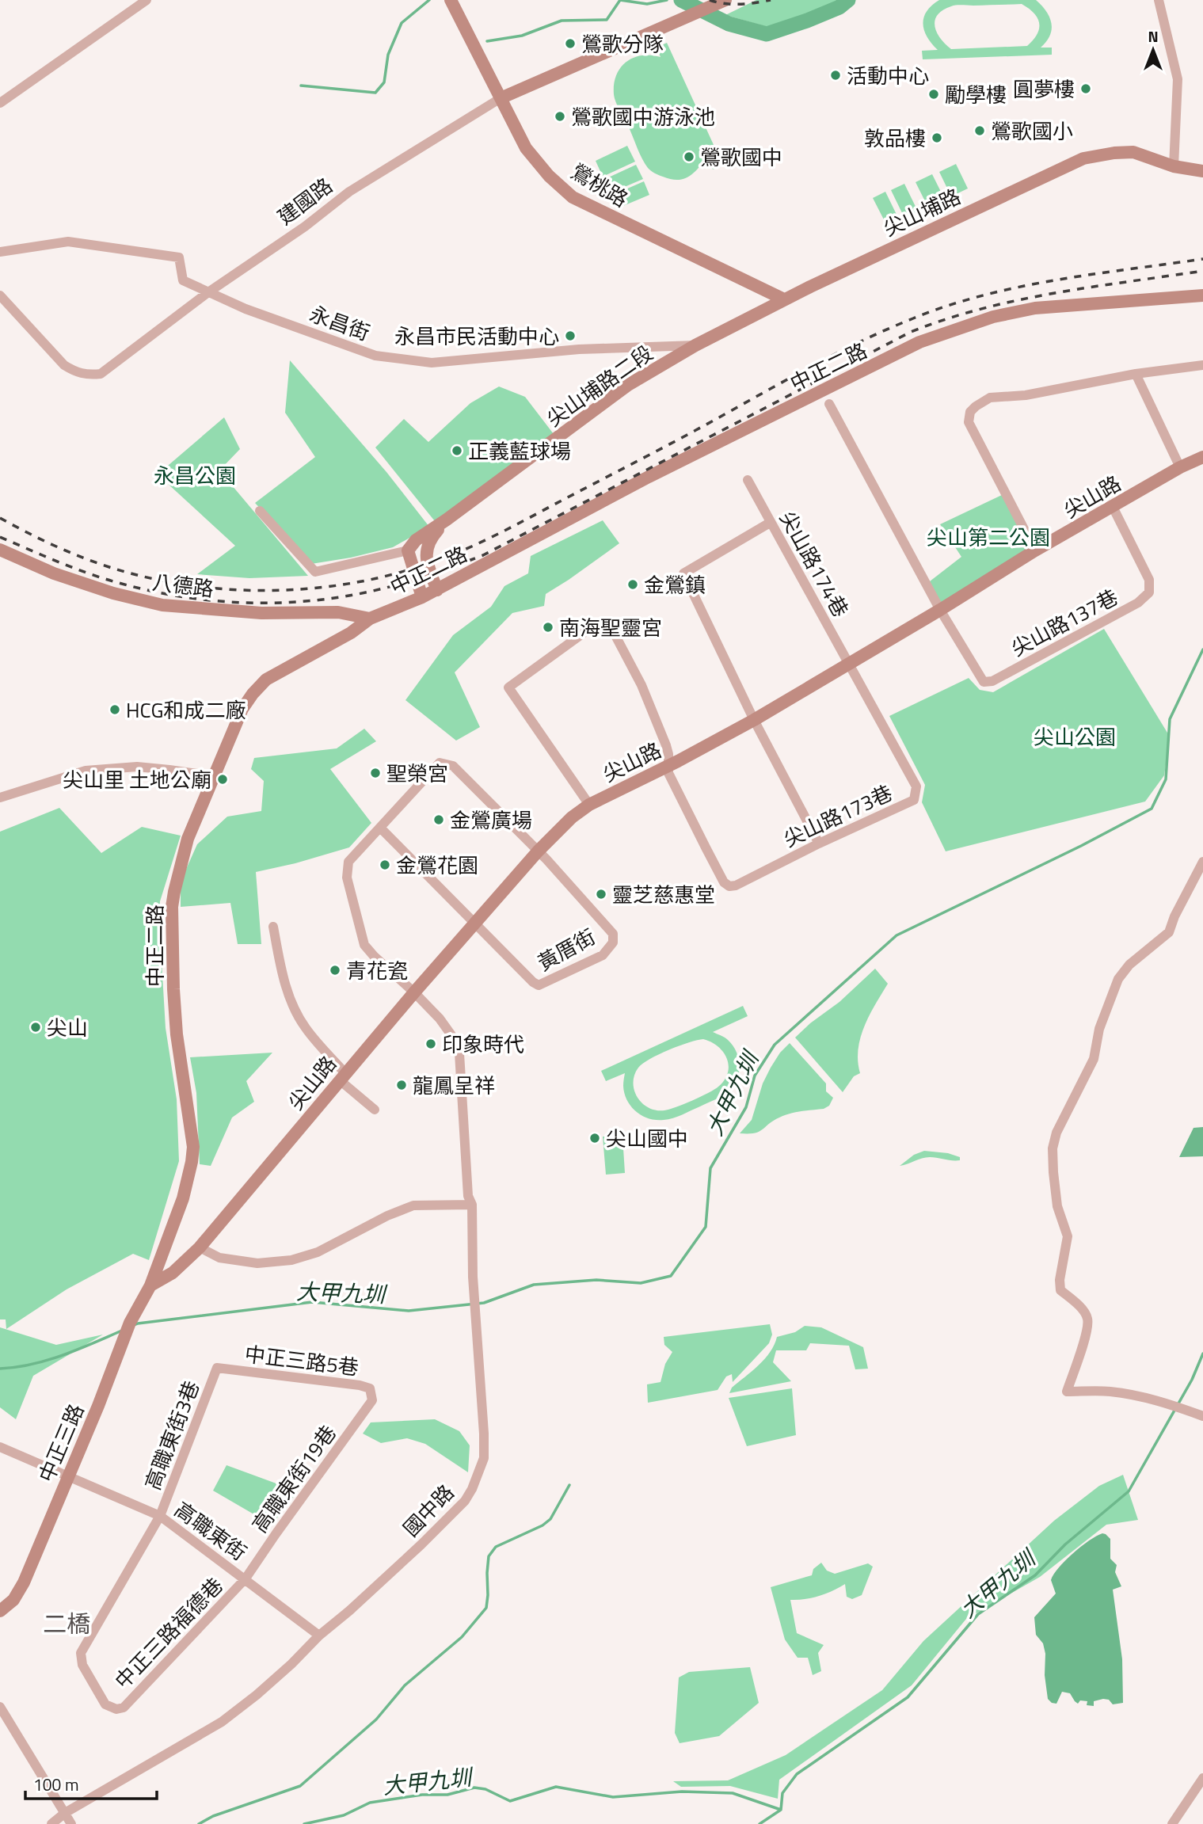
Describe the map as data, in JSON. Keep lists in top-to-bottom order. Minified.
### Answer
{"streets":{"street":["鶯桃路","建國路","尖山埔路","永昌街","中正二路","尖山埔路二段","尖山路","尖山路174巷","八德路","尖山路137巷","尖山路173巷","黃厝街","中正三路5巷","高職東街3巷","中正三路","高職東街19巷","國中路","高職東街","中正三路福德巷"]},"crossings":[["鶯桃路","建國路"],["鶯桃路","尖山埔路"],["建國路","永昌街"],["尖山埔路","永昌街"],["尖山埔路","尖山埔路二段"],["永昌街","尖山埔路二段"],["中正二路","尖山路"],["中正二路","八德路"],["中正二路","中正三路"],["尖山路","尖山路174巷"],["尖山路","尖山路137巷"],["尖山路","尖山路173巷"],["尖山路","黃厝街"],["尖山路","中正三路"],["尖山路","國中路"],["尖山路174巷","尖山路173巷"],["黃厝街","國中路"],["中正三路5巷","高職東街3巷"],["中正三路5巷","高職東街19巷"],["高職東街3巷","高職東街"],["高職東街3巷","中正三路福德巷"],["中正三路","高職東街"],["高職東街19巷","高職東街"],["高職東街19巷","中正三路福德巷"],["國中路","高職東街"],["高職東街","中正三路福德巷"]],"districts":["二橋"],"water":["大甲九圳"],"parks":["永昌公園","尖山第二公園","尖山公園"],"places":["鶯歌分隊","活動中心","圓夢樓","勵學樓","鶯歌國中游泳池","鶯歌國小","敦品樓","鶯歌國中","永昌市民活動中心","正義藍球場","金鶯鎮","南海聖靈宮","HCG和成二廠","聖榮宮","尖山里 土地公廟","金鶯廣場","金鶯花園","靈芝慈惠堂","青花瓷","尖山","印象時代","龍鳳呈祥","尖山國中"],"scale_bar":"100 m","north":"top"}
